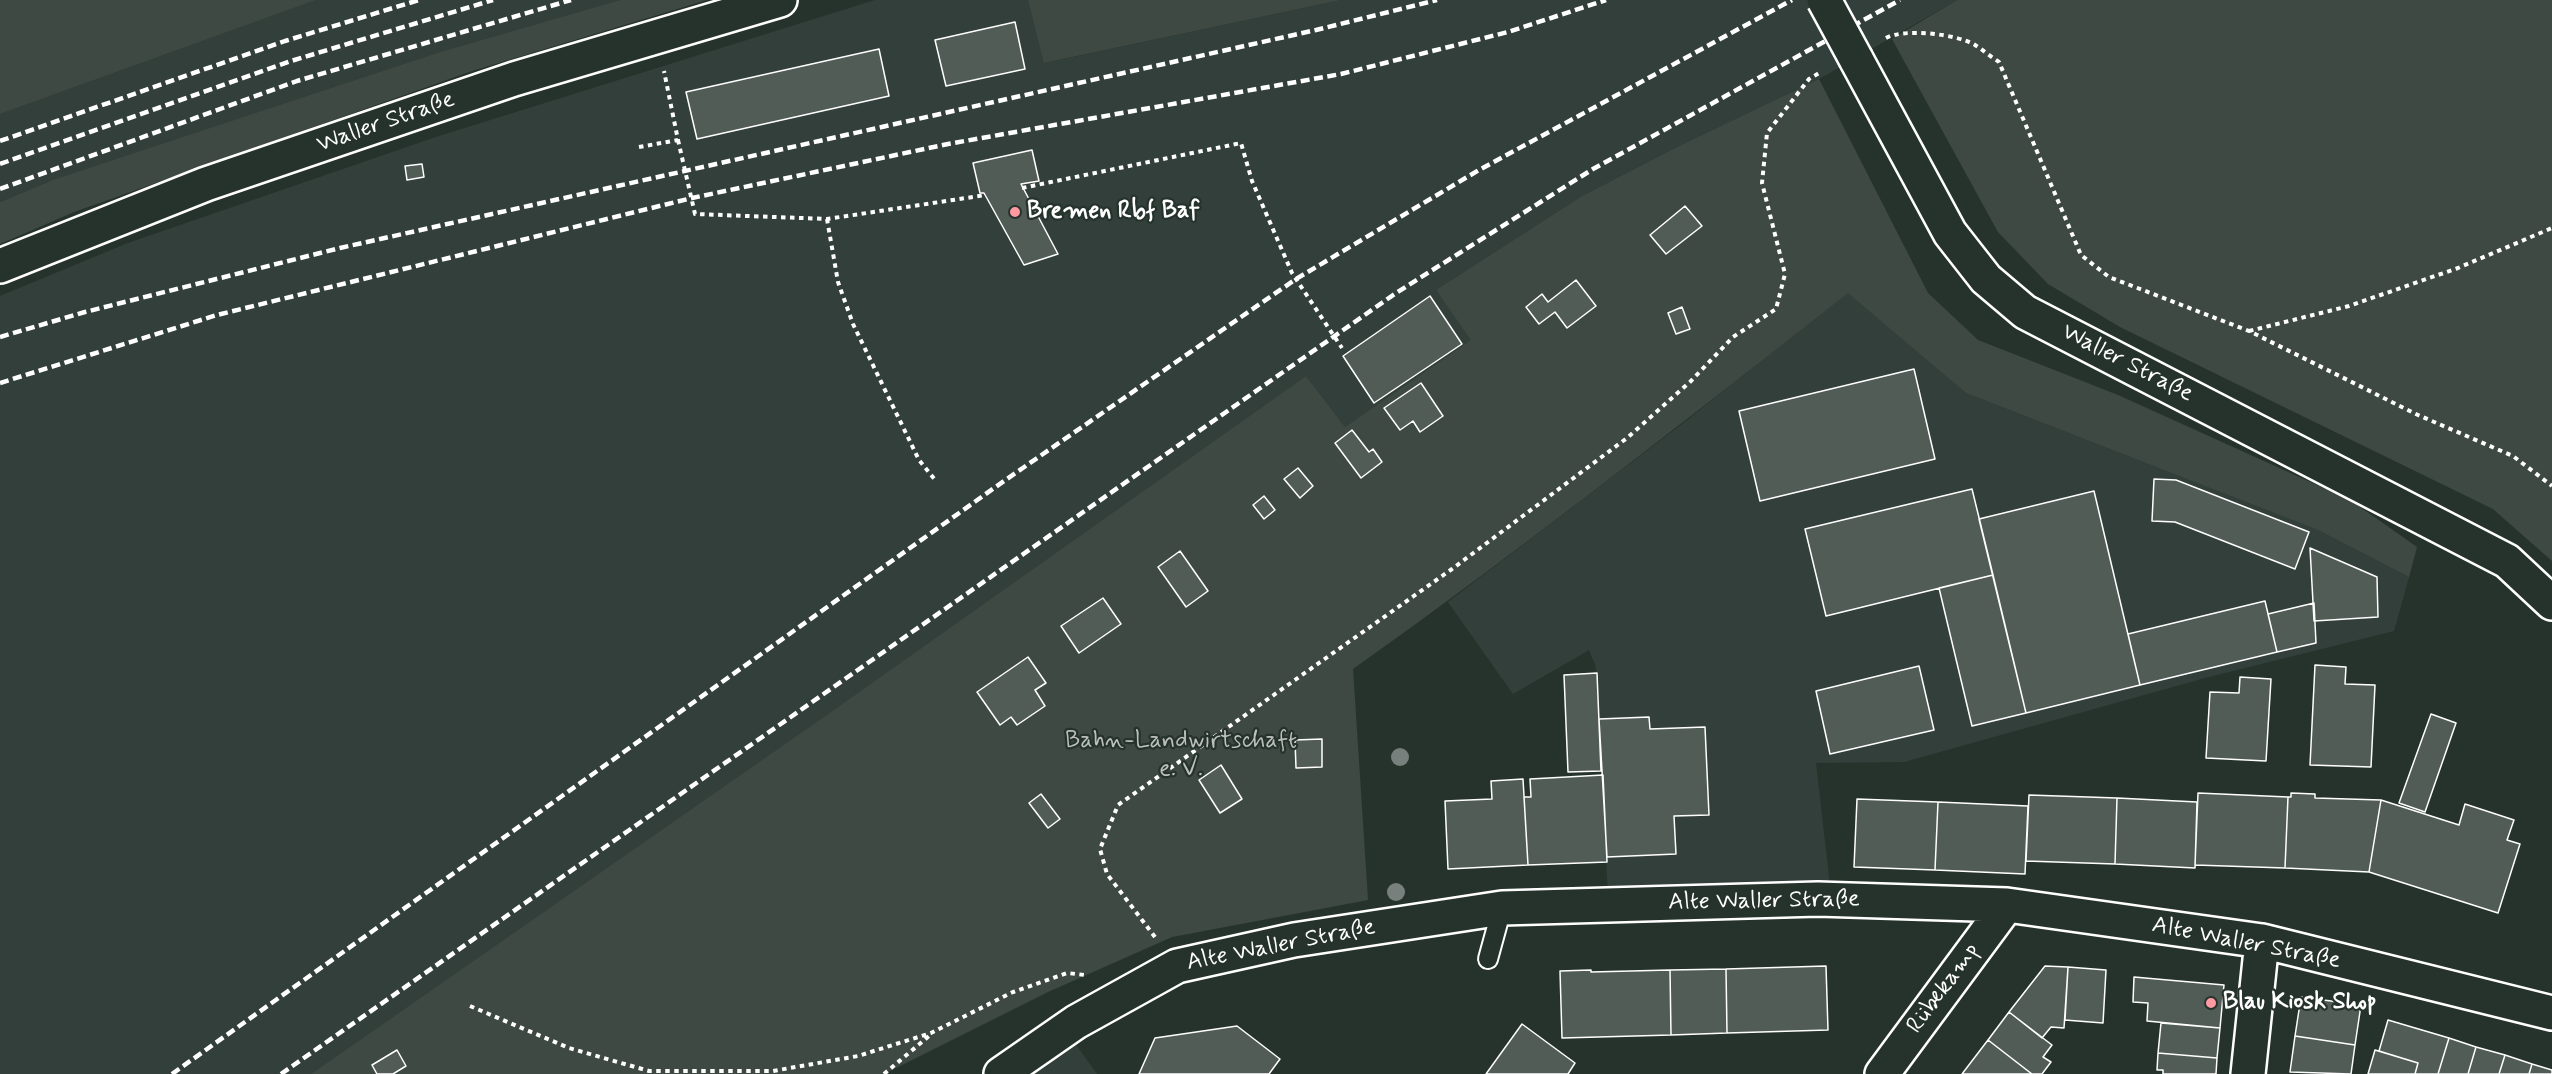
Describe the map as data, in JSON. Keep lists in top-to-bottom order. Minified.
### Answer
{"streets":{"street":["Waller Straße","Alte Waller Straße","Rübekamp"]},"crossings":[["Alte Waller Straße","Rübekamp"]],"parks":["Bahn-Landwirtschaft e. V."],"places":["Bremen Rbf Baf","Blau Kiosk Shop"]}
